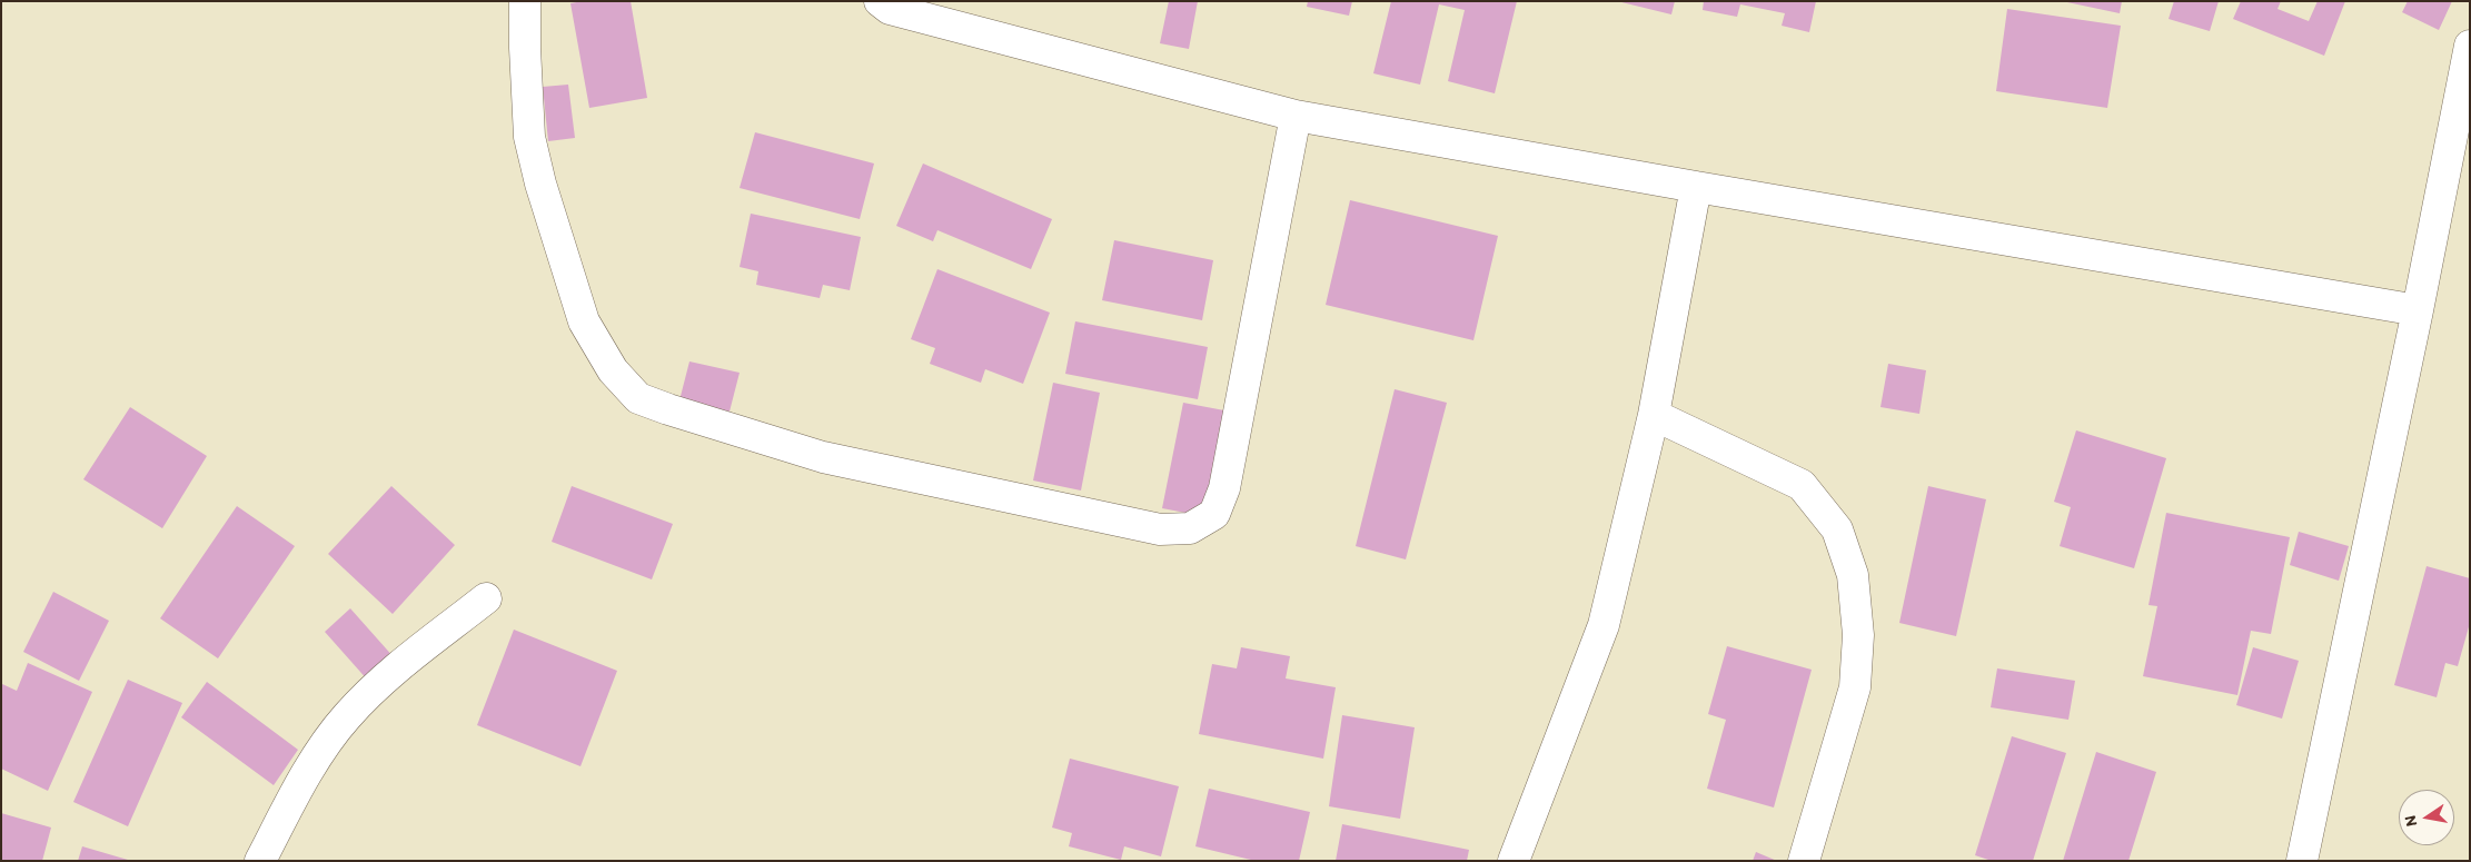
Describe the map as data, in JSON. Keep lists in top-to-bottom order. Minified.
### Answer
{"north":"left"}
